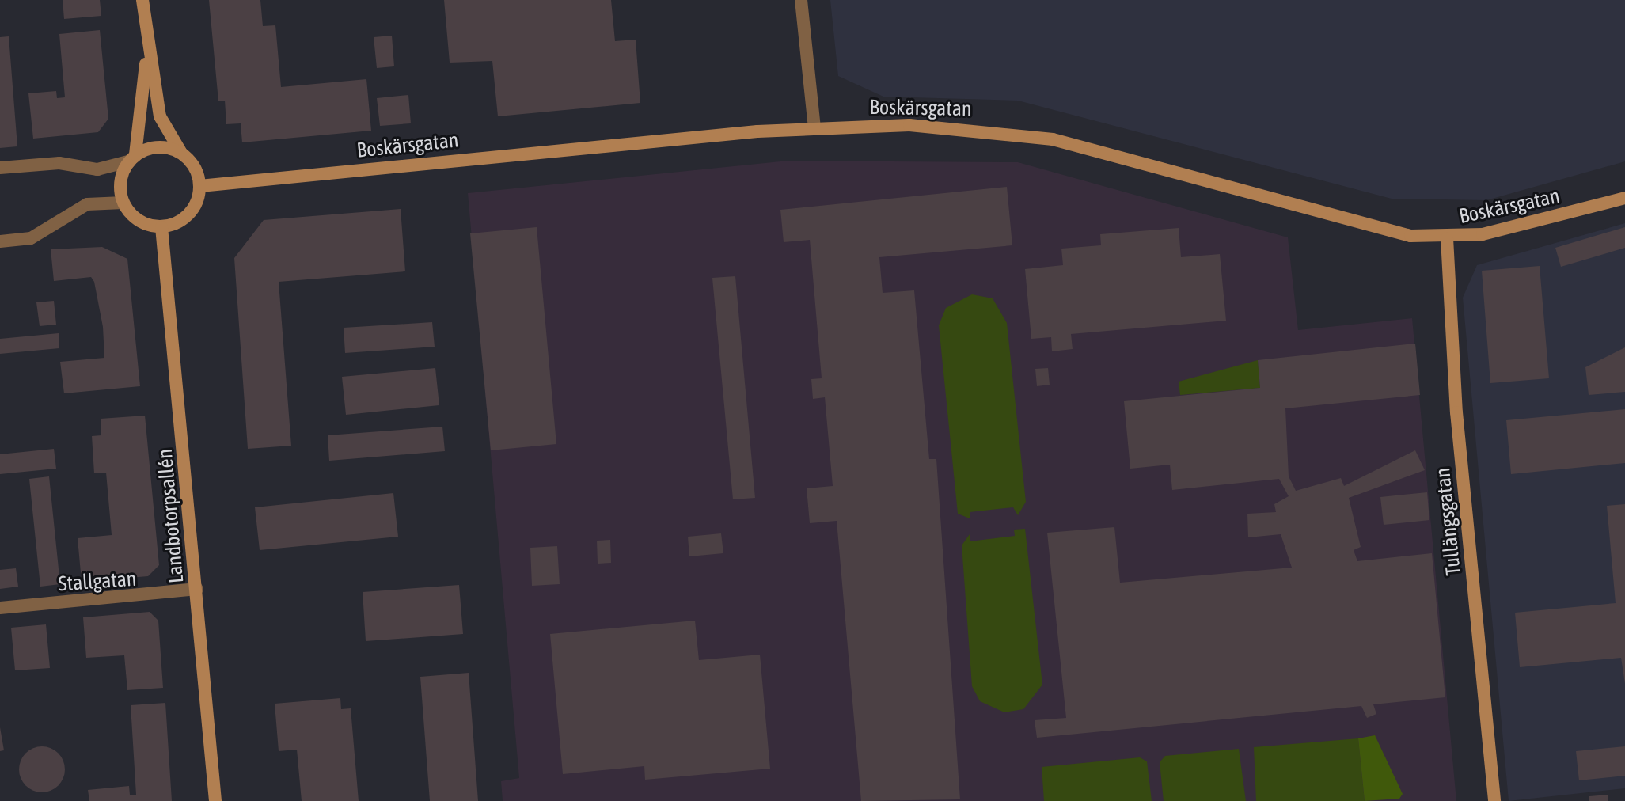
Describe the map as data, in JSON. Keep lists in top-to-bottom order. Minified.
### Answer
{"streets":{"street":["Boskärsgatan","Landbotorpsallén","Tullängsgatan","Stallgatan"]},"crossings":[["Boskärsgatan","Landbotorpsallén"],["Boskärsgatan","Tullängsgatan"],["Landbotorpsallén","Stallgatan"]]}
